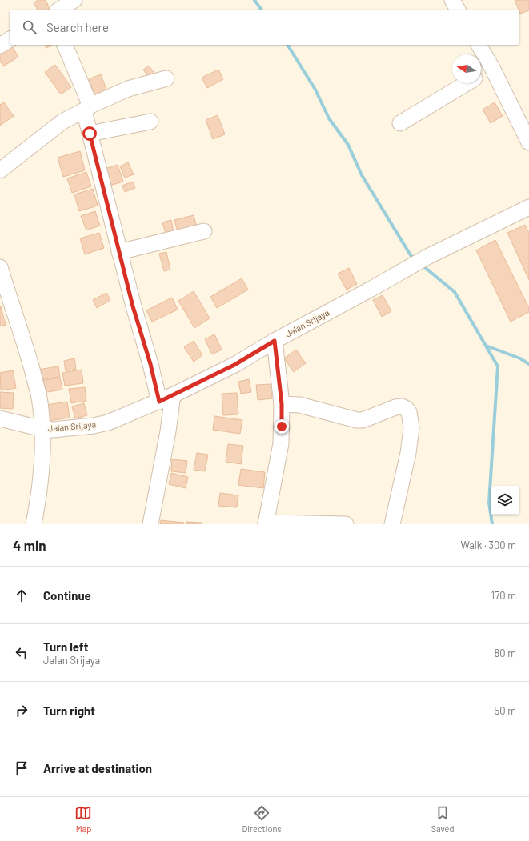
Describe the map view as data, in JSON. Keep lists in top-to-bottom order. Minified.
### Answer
{"streets":{"street":["Jalan Srijaya"]},"north":"left","page":{"search":"Search here","heading":["4 min","Walk · 300 m"],"list":[["Continue","170 m"],["Turn left","Jalan Srijaya","80 m"],["Turn right","50 m"],"Arrive at destination"],"nav":["Map","Directions","Saved"]}}
